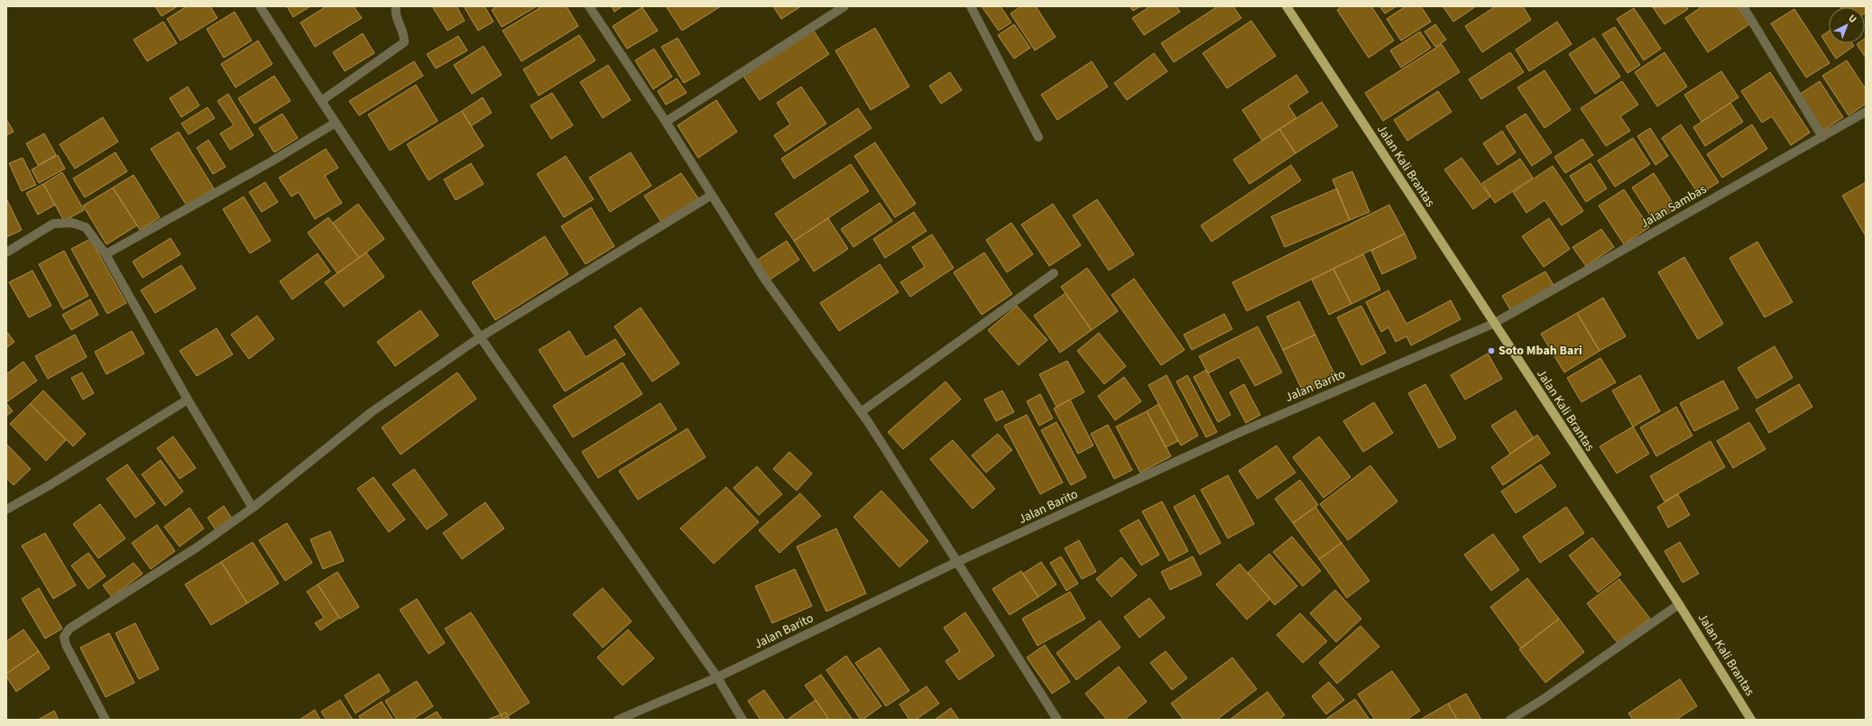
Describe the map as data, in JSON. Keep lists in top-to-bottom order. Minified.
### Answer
{"streets":{"main road":["Jalan Kali Brantas"],"street":["Jalan Sambas","Jalan Barito"]},"crossings":[["Jalan Kali Brantas","Jalan Sambas"],["Jalan Kali Brantas","Jalan Barito"],["Jalan Sambas","Jalan Barito"]],"places":["Soto Mbah Bari"],"north":"top right"}
